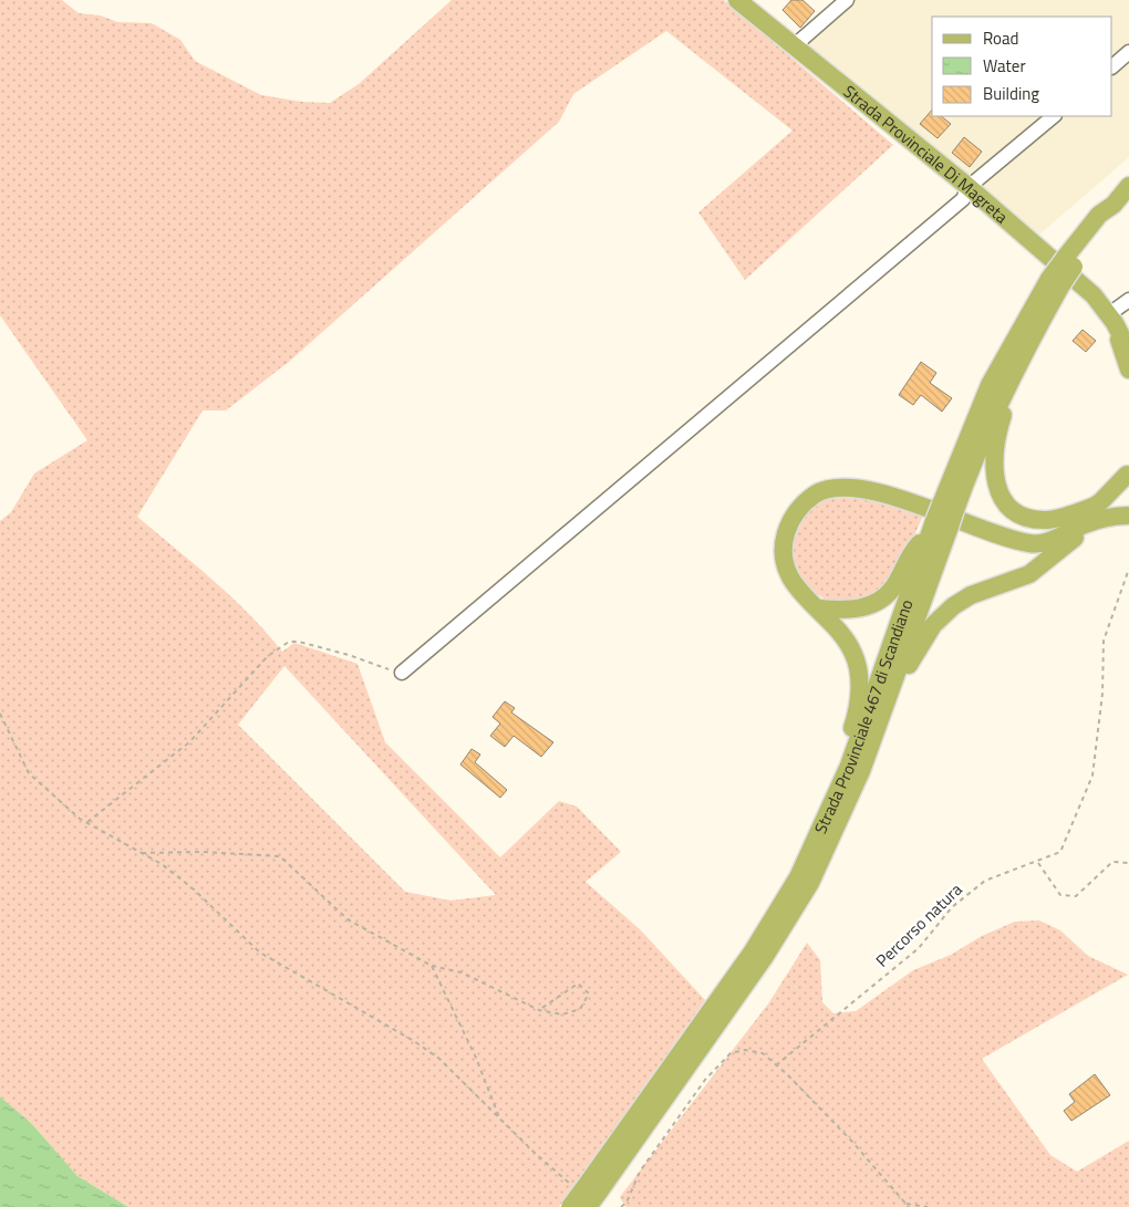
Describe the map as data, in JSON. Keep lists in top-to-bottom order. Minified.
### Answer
{"streets":{"main road":["Strada Provinciale Di Magreta","Strada Provinciale 467 di Scandiano"],"path":["Percorso natura"]},"legend":["Road","Water","Building"]}
